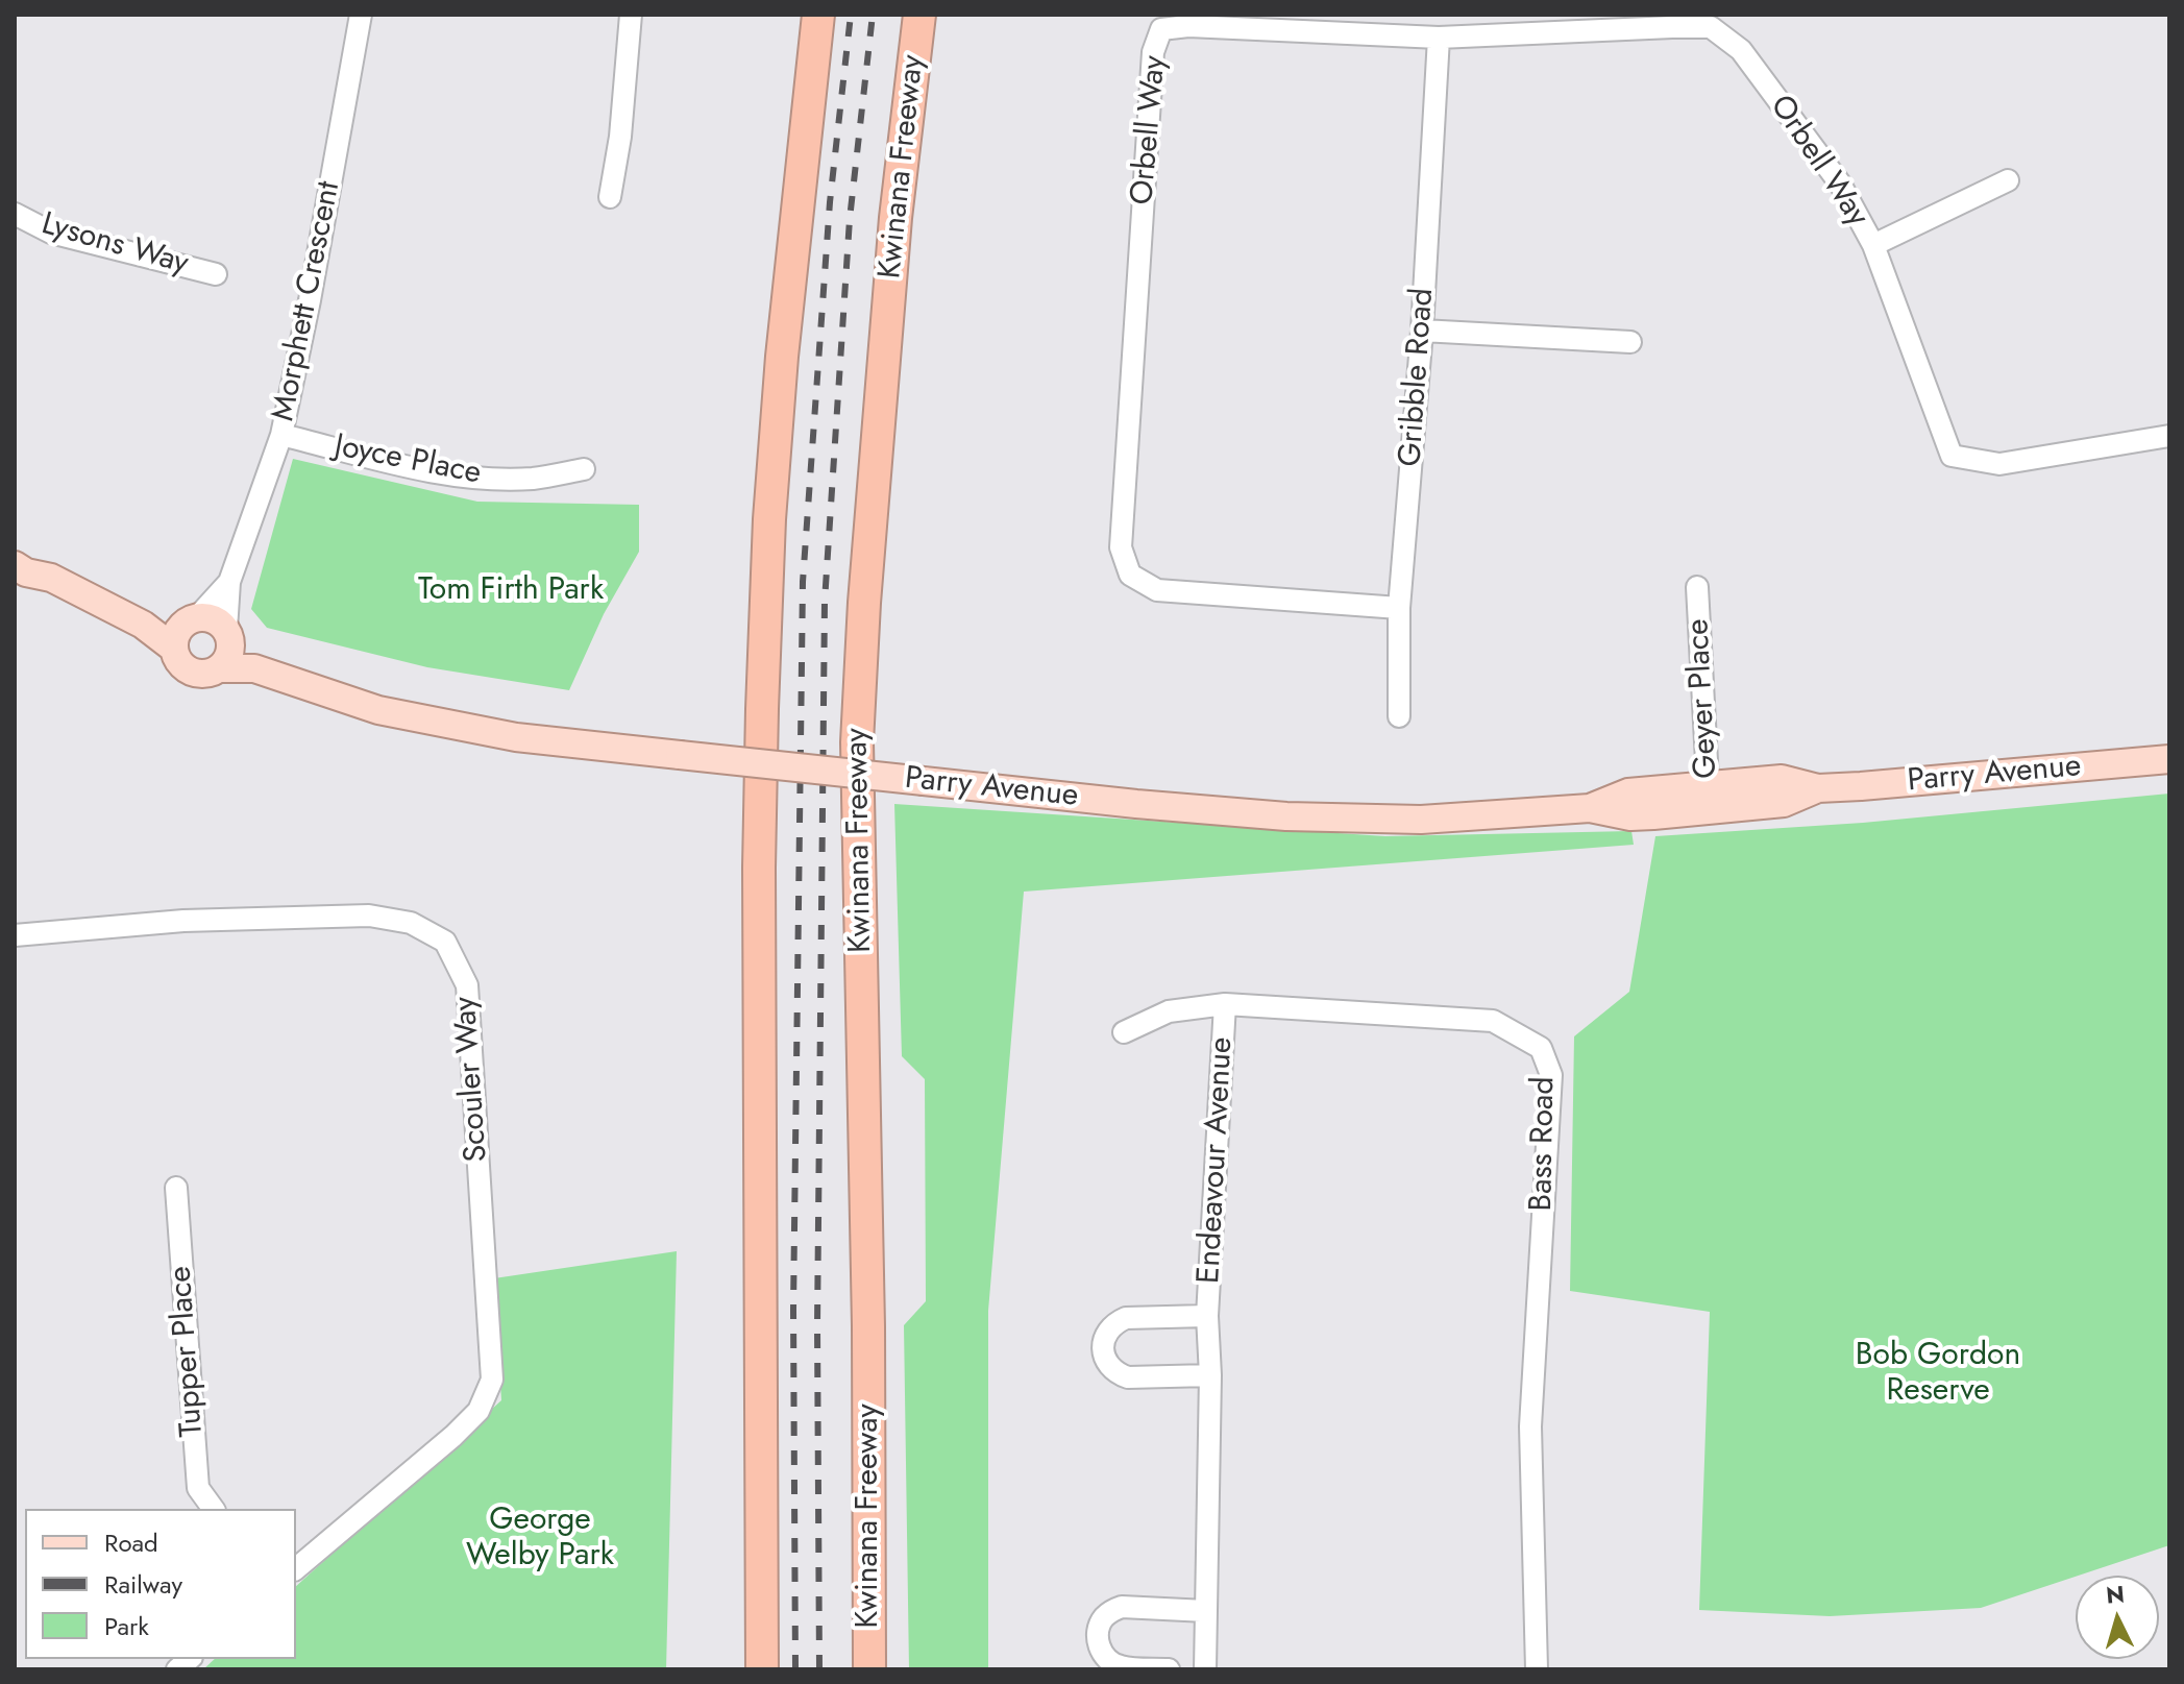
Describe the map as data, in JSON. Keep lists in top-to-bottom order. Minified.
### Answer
{"streets":{"highway":["Kwinana Freeway"],"main road":["Parry Avenue"],"street":["Orbell Way","Lysons Way","Morphett Crescent","Gribble Road","Joyce Place","Geyer Place","Scouler Way","Bass Road","Endeavour Avenue","Tupper Place"]},"crossings":[["Orbell Way","Gribble Road"],["Morphett Crescent","Joyce Place"],["Morphett Crescent","Parry Avenue"],["Geyer Place","Parry Avenue"],["Bass Road","Endeavour Avenue"]],"parks":["Tom Firth Park","Bob Gordon Reserve","George Welby Park"],"legend":["Road","Railway","Park"],"north":"top"}
